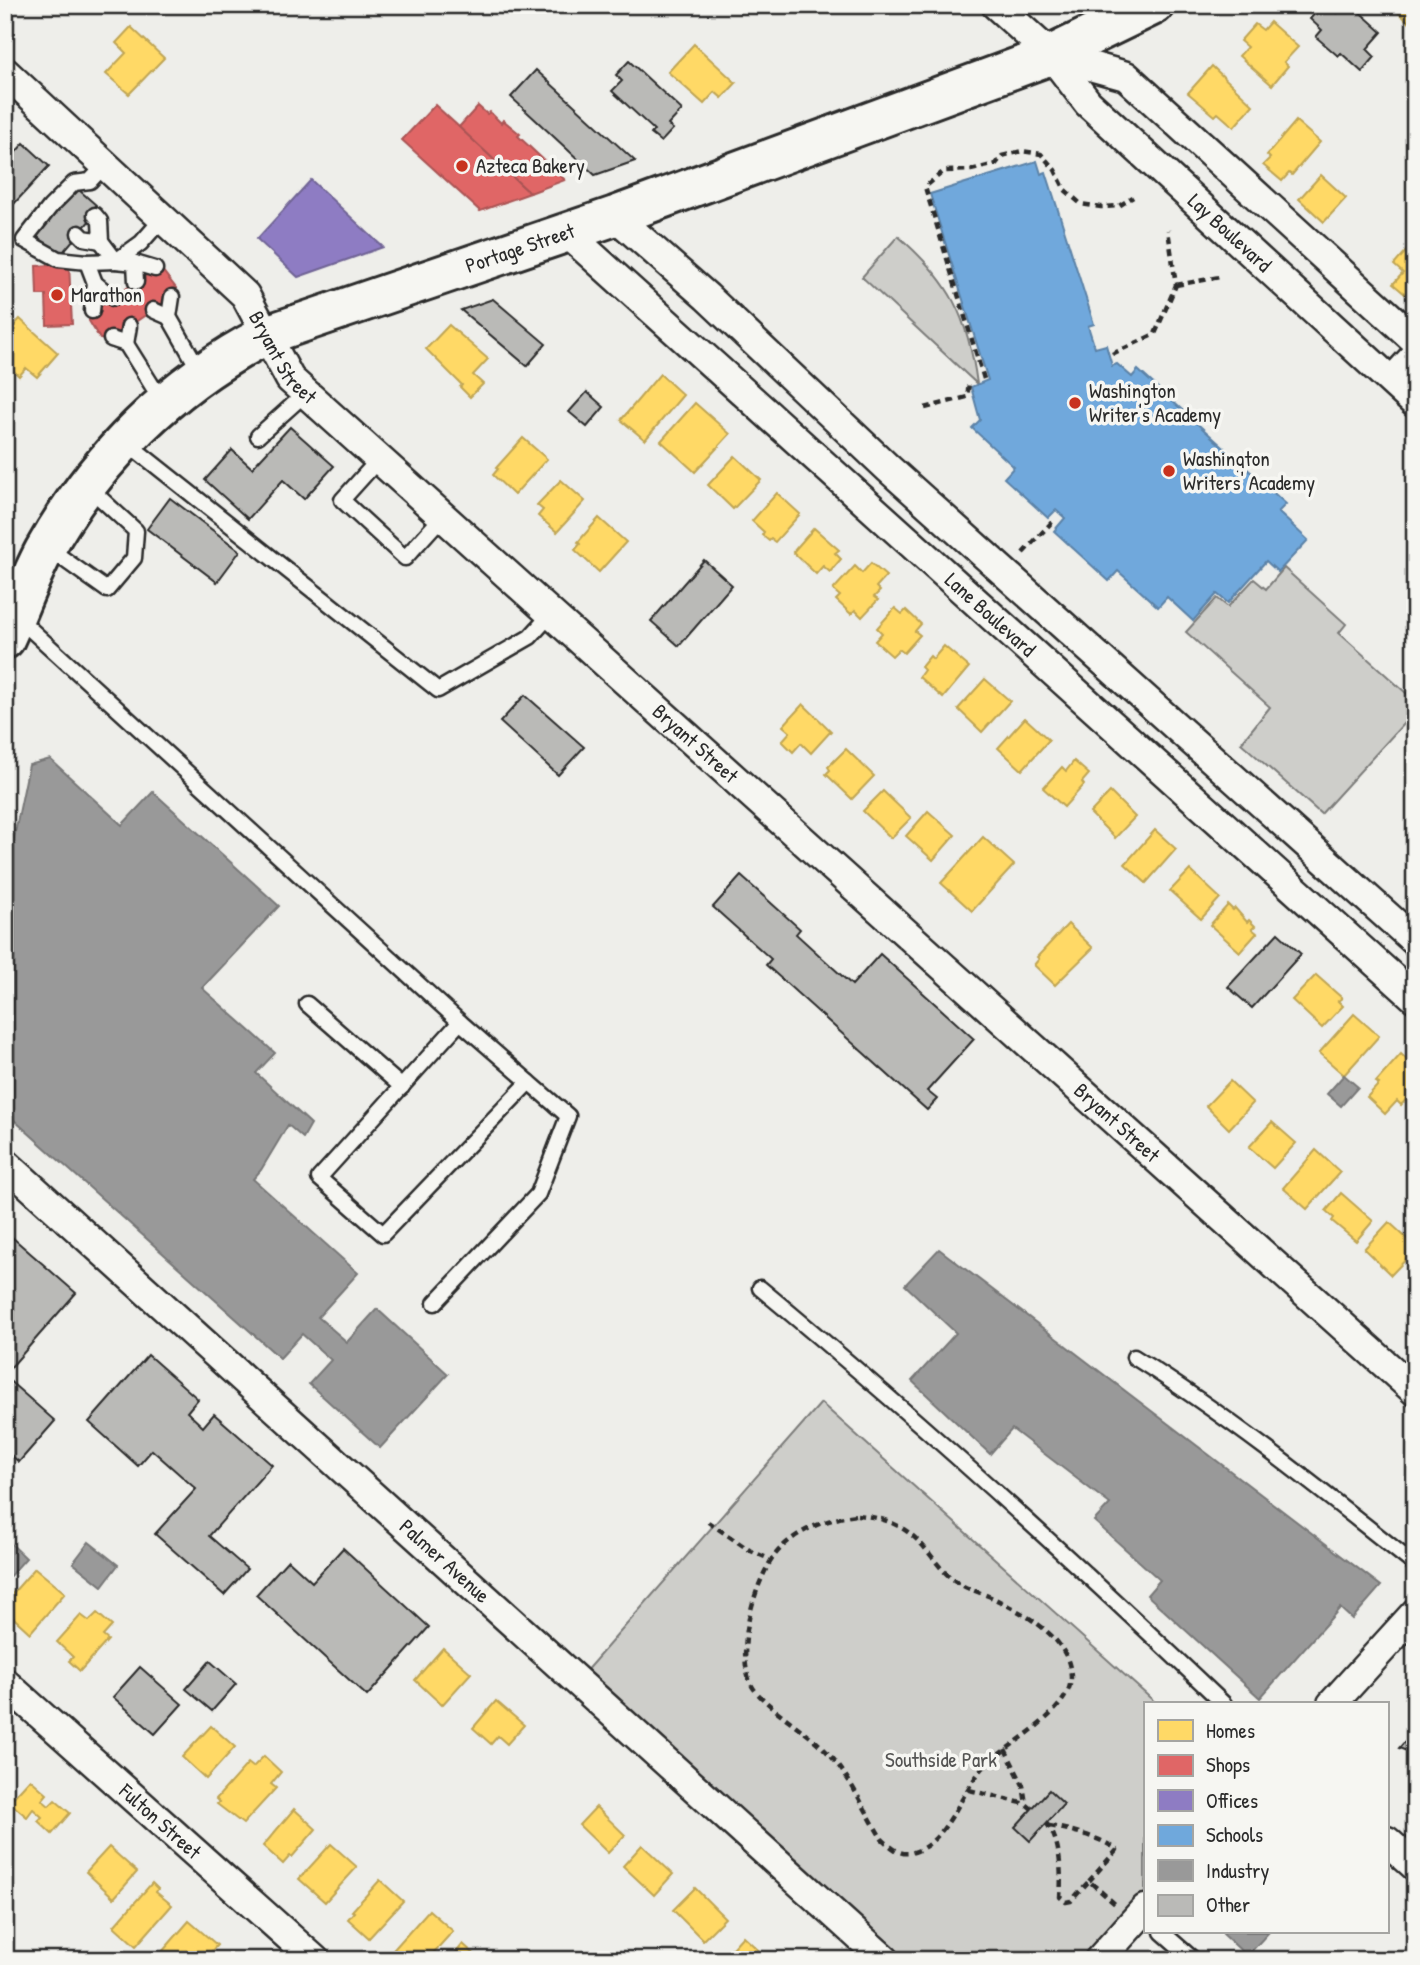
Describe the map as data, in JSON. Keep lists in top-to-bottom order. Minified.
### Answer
{"streets":{"main road":["Portage Street"],"street":["Lay Boulevard","Bryant Street","Lane Boulevard","Palmer Avenue","Fulton Street"]},"crossings":[["Lay Boulevard","Portage Street"],["Portage Street","Bryant Street"],["Portage Street","Lane Boulevard"]],"parks":["Southside Park"],"places":["Azteca Bakery","Marathon","Washington Writer's Academy","Washington Writers' Academy"],"legend":["Homes","Shops","Offices","Schools","Industry","Other"]}
